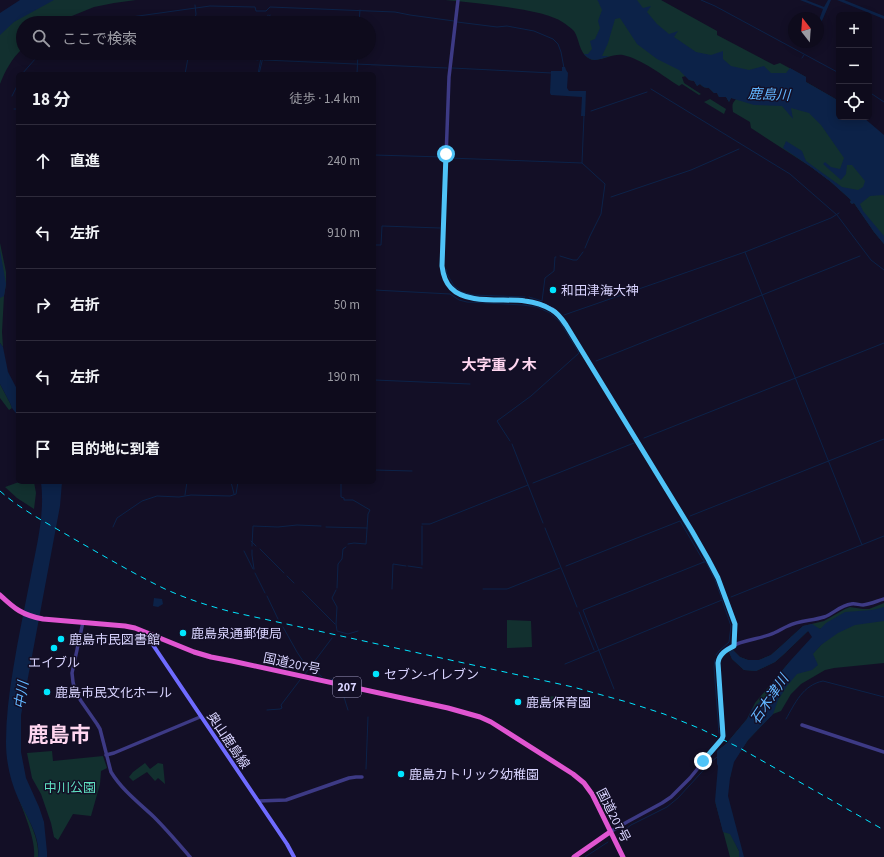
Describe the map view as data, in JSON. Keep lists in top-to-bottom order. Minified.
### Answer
{"streets":{"highway":["国道207号","207"],"main road":["奥山鹿島線"]},"crossings":[["国道207号","奥山鹿島線"]],"districts":["大字重ノ木","鹿島市"],"water":["鹿島川","中川","石木津川"],"parks":["中川公園"],"places":["和田津海大神","鹿島泉通郵便局","鹿島市民図書館","エイブル","セブン-イレブン","鹿島市民文化ホール","鹿島保育園","鹿島カトリック幼稚園"],"north":"top","page":{"map_buttons":["+","−"],"search":"ここで検索","heading":["18 分","徒歩 · 1.4 km"],"list":[["直進","240 m"],["左折","910 m"],["右折","50 m"],["左折","190 m"],"目的地に到着"]}}
